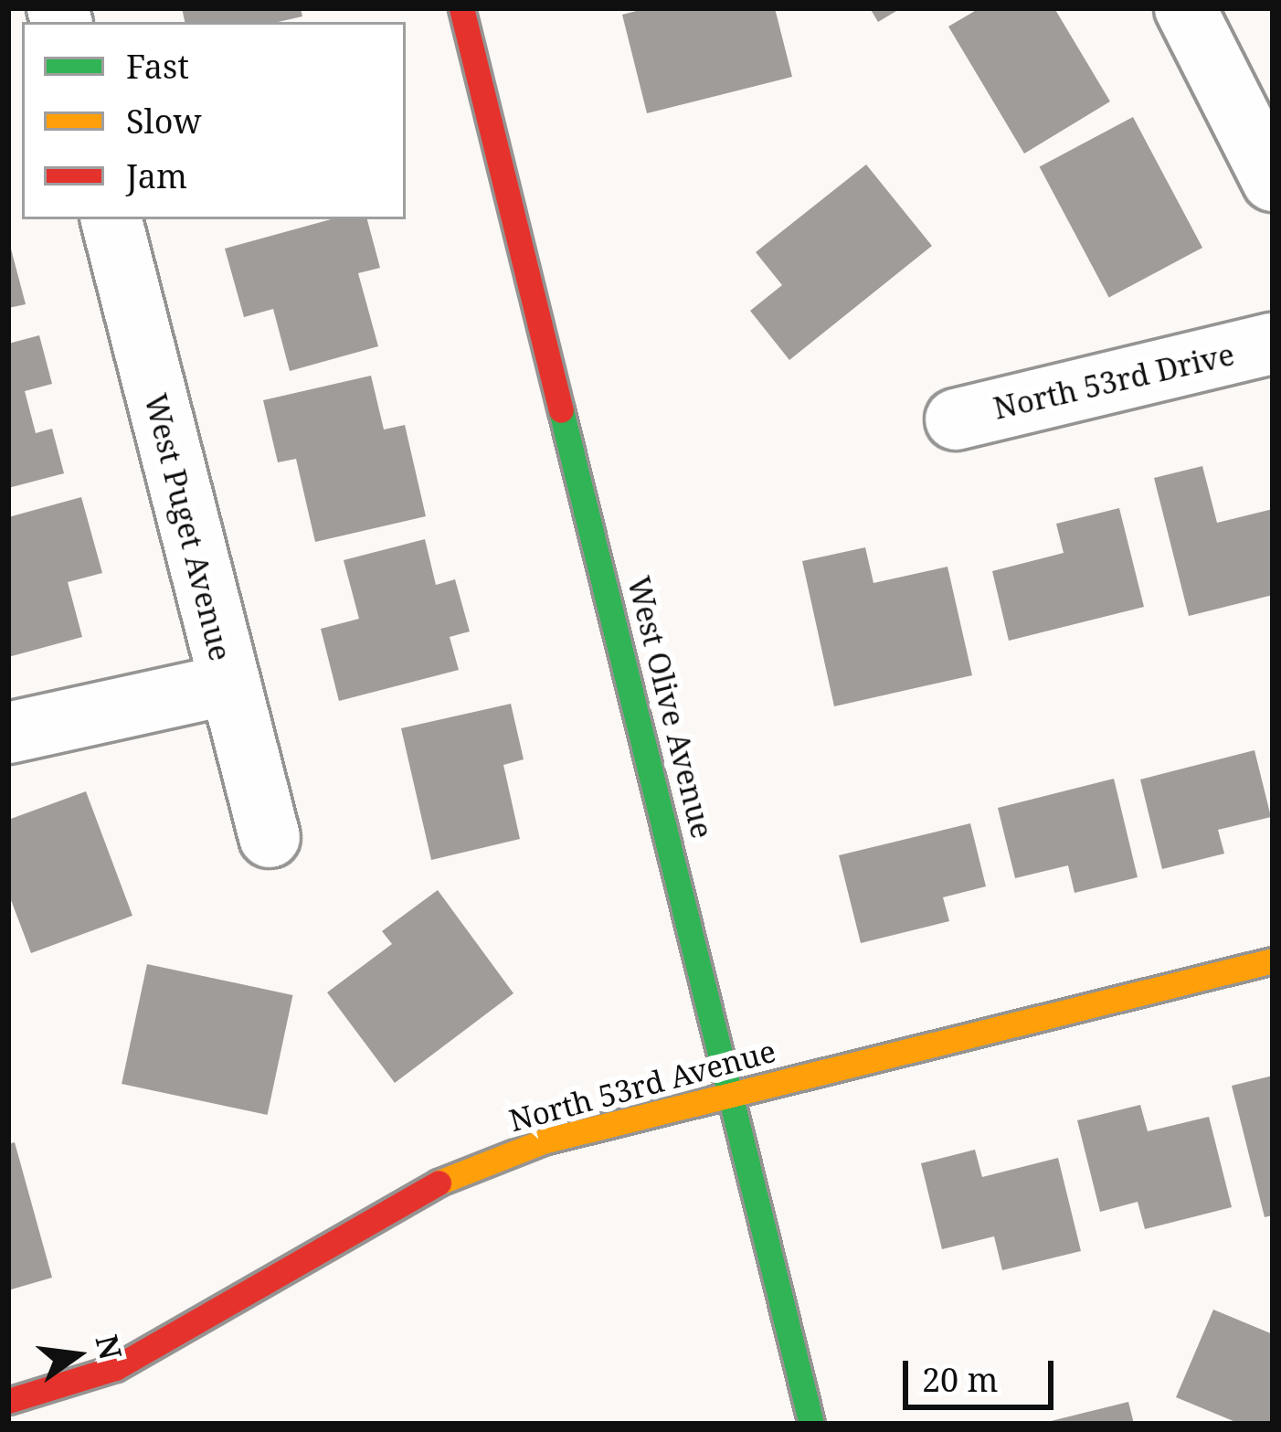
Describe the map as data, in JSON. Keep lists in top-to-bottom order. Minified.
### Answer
{"streets":{"main road":["West Olive Avenue","North 53rd Avenue"],"street":["North 53rd Drive","West Puget Avenue"]},"crossings":[["West Olive Avenue","North 53rd Avenue"]],"legend":["Fast","Slow","Jam"],"scale_bar":"20 m","north":"right"}
